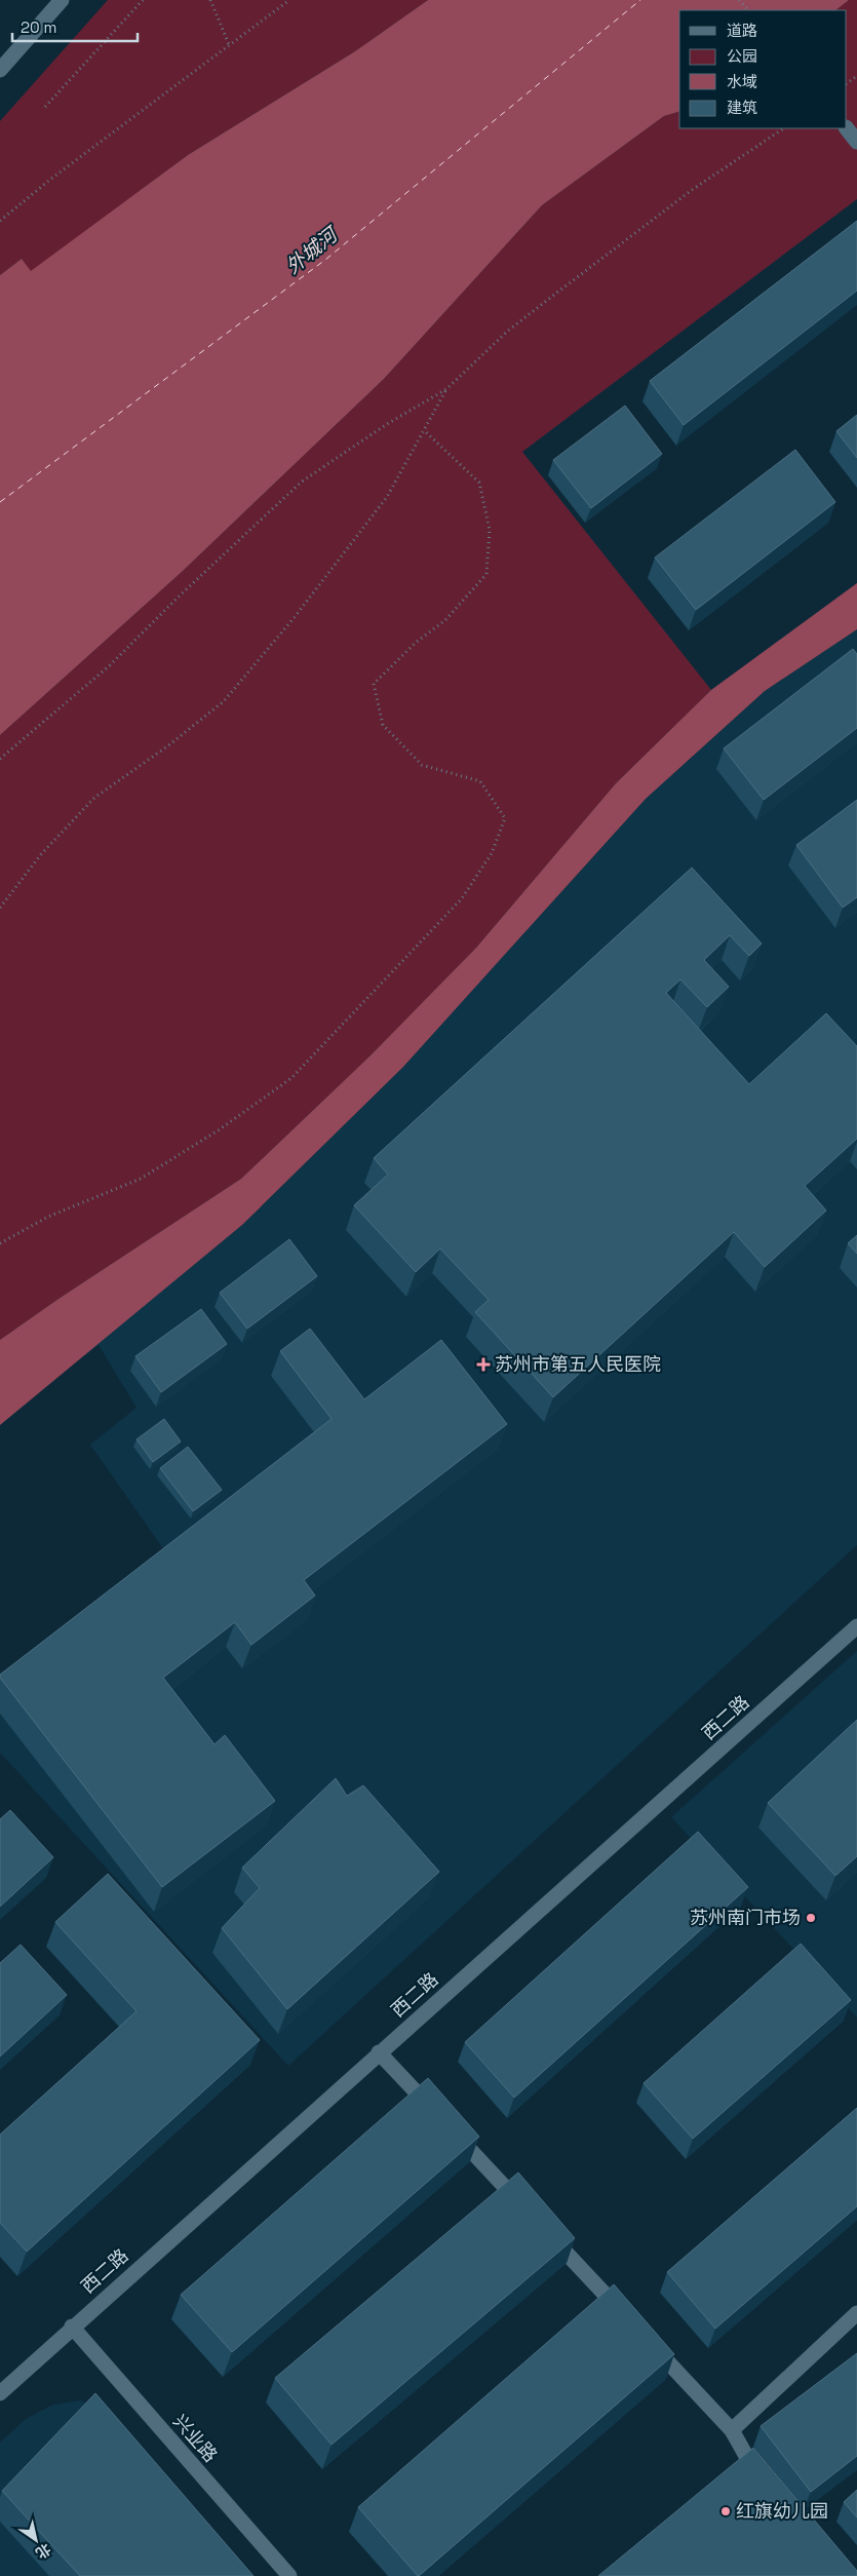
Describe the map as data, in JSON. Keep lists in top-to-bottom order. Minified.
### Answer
{"streets":{"street":["西二路","兴业路"]},"crossings":[["西二路","兴业路"]],"water":["外城河"],"places":{"health":["苏州市第五人民医院"],"other":["苏州南门市场","红旗幼儿园"]},"legend":["道路","公园","水域","建筑"],"scale_bar":"20 m","north":"bottom right"}
